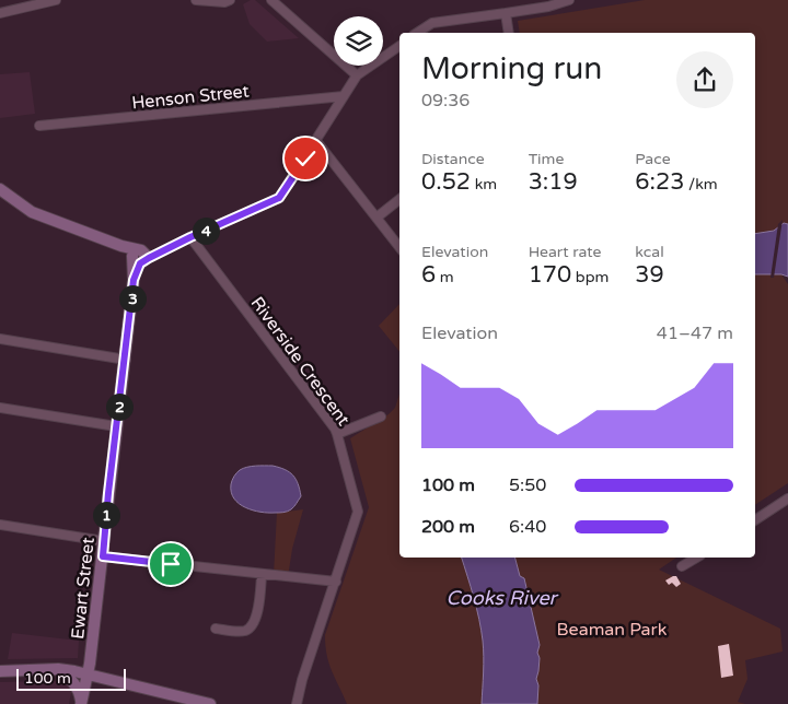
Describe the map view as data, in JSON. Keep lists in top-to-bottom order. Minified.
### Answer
{"streets":{"street":["Henson Street","Riverside Crescent","Ewart Street"]},"water":["Cooks River"],"parks":["Beaman Park"],"scale_bar":"100 m","page":{"heading":["Morning run","09:36"],"stats":[["Distance","0.52 km"],["Time","3:19"],["Pace","6:23 /km"],["Elevation","6 m"],["Heart rate","170 bpm"],["kcal","39"]],"pins":["4","3","2","1"],"chart":["Elevation","41–47 m"],"list":[{"name":"100 m","note":"5:50"},{"name":"200 m","note":"6:40"}],"scale":"100 m"}}
